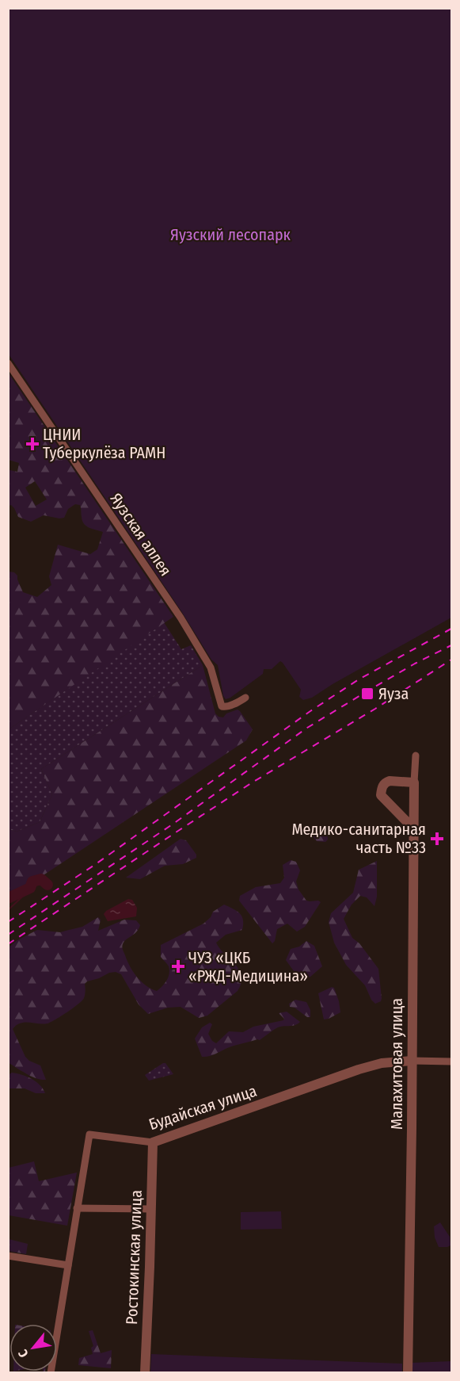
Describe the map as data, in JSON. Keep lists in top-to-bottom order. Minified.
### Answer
{"streets":{"street":["Яузская аллея","Малахитовая улица","Будайская улица","Ростокинская улица"]},"crossings":[["Малахитовая улица","Будайская улица"],["Будайская улица","Ростокинская улица"]],"parks":["Яузский лесопарк"],"places":{"health":["ЦНИИ Туберкулёза РАМН","Медико-санитарная часть №33","ЧУЗ «ЦКБ «РЖД-Медицина»"],"transit":["Яуза"]},"north":"bottom left"}
